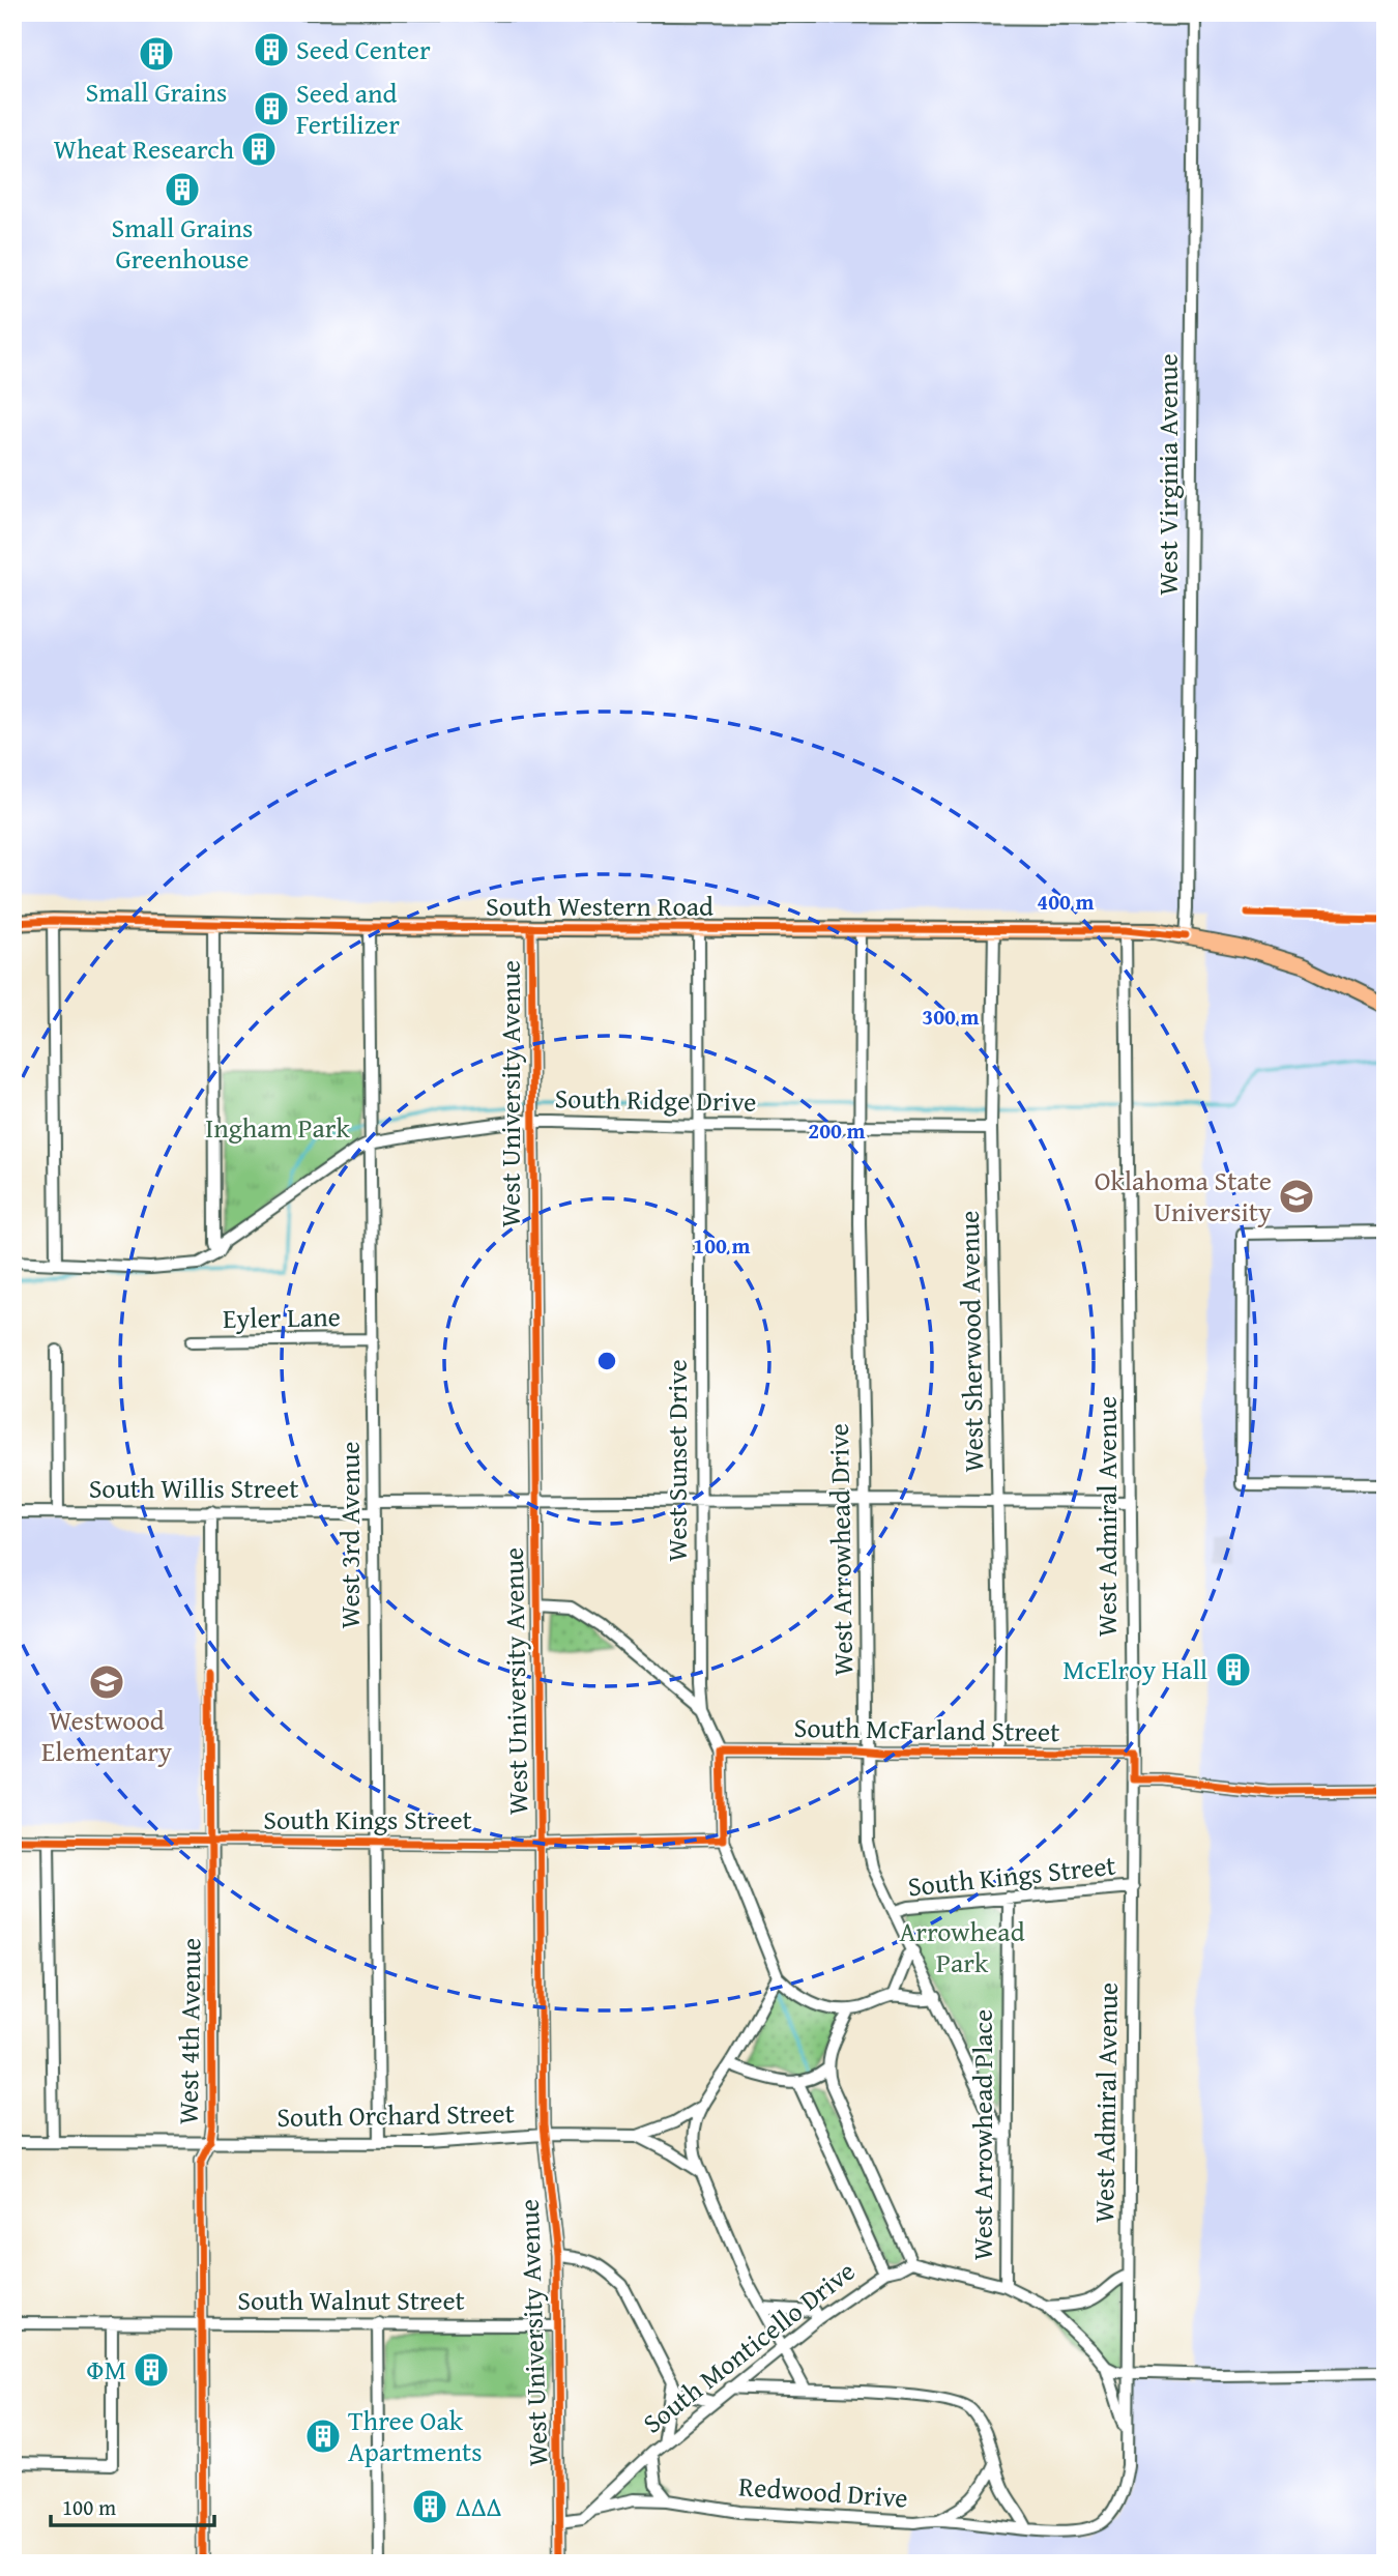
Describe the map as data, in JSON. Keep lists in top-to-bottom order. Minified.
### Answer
{"streets":{"main road":["South Western Road"],"street":["West Virginia Avenue","West University Avenue","South Ridge Drive","Eyler Lane","West Sherwood Avenue","West Sunset Drive","South Willis Street","West Admiral Avenue","West 3rd Avenue","West Arrowhead Drive","South McFarland Street","South Kings Street","West 4th Avenue","South Orchard Street","West Arrowhead Place","South Walnut Street","South Monticello Drive","Redwood Drive"]},"crossings":[["West Virginia Avenue","South Western Road"],["South Western Road","West University Avenue"],["South Western Road","West Sherwood Avenue"],["South Western Road","West Sunset Drive"],["South Western Road","West Admiral Avenue"],["South Western Road","West 3rd Avenue"],["South Western Road","West Arrowhead Drive"],["West University Avenue","South Ridge Drive"],["West University Avenue","South Willis Street"],["West University Avenue","South Kings Street"],["West University Avenue","South Orchard Street"],["West University Avenue","South Walnut Street"],["West University Avenue","South Monticello Drive"],["South Ridge Drive","West Sherwood Avenue"],["South Ridge Drive","West Sunset Drive"],["South Ridge Drive","West 3rd Avenue"],["South Ridge Drive","West Arrowhead Drive"],["Eyler Lane","West 3rd Avenue"],["West Sherwood Avenue","South Willis Street"],["West Sherwood Avenue","South McFarland Street"],["West Sunset Drive","South Willis Street"],["West Sunset Drive","South McFarland Street"],["West Sunset Drive","South Kings Street"],["South Willis Street","West Admiral Avenue"],["South Willis Street","West 3rd Avenue"],["South Willis Street","West Arrowhead Drive"],["South Willis Street","West 4th Avenue"],["West Admiral Avenue","South McFarland Street"],["West Admiral Avenue","South Kings Street"],["West 3rd Avenue","South Kings Street"],["West 3rd Avenue","South Orchard Street"],["West Arrowhead Drive","South McFarland Street"],["West Arrowhead Drive","South Kings Street"],["West Arrowhead Drive","West Arrowhead Place"],["South Kings Street","West 4th Avenue"],["South Kings Street","West Arrowhead Place"],["West 4th Avenue","South Orchard Street"],["West 4th Avenue","South Walnut Street"],["South Monticello Drive","Redwood Drive"]],"parks":["Ingham Park","Arrowhead Park"],"places":{"building":["Seed Center","Small Grains","Seed and Fertilizer","Wheat Research","Small Grains Greenhouse","McElroy Hall","ΦΜ","Three Oak Apartments","ΔΔΔ"],"school or university":["Oklahoma State University","Westwood Elementary"]},"scale_bar":"100 m","rings":["400 m","300 m","200 m","100 m"]}
